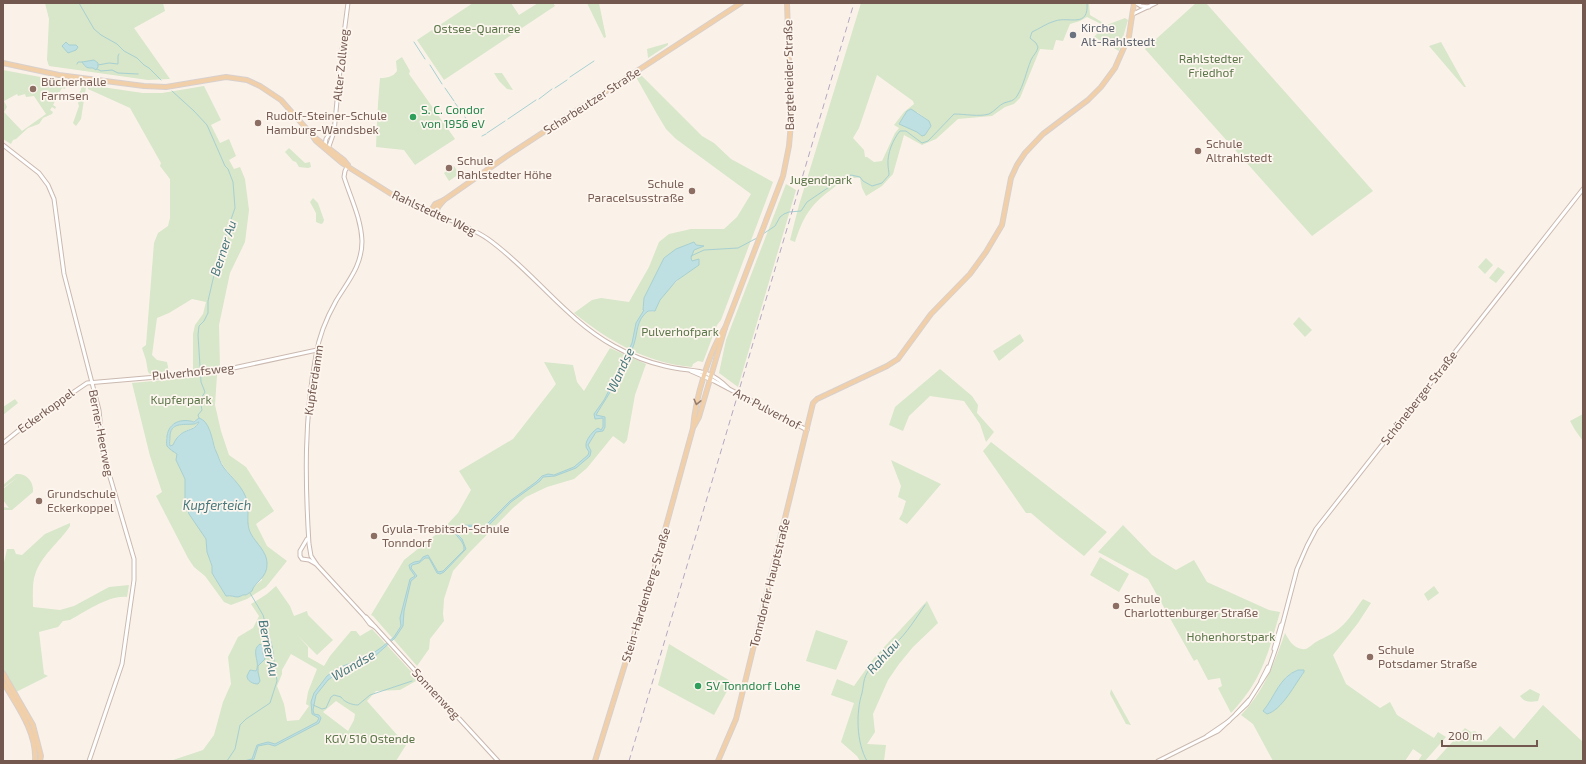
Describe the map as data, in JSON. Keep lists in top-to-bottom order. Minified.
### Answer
{"streets":{"main road":["Bargteheider Straße","Scharbeutzer Straße","Rahlstedter Weg","Tonndorfer Hauptstraße","Stein-Hardenberg-Straße"],"street":["Alter Zollweg","Pulverhofsweg","Kupferdamm","Schöneberger Straße","Am Pulverhof","Eckerkoppel","Berner Heerweg","Sonnenweg"]},"crossings":[["Alter Zollweg","Rahlstedter Weg"],["Bargteheider Straße","Stein-Hardenberg-Straße"],["Scharbeutzer Straße","Rahlstedter Weg"],["Rahlstedter Weg","Kupferdamm"],["Rahlstedter Weg","Am Pulverhof"],["Pulverhofsweg","Kupferdamm"],["Pulverhofsweg","Eckerkoppel"],["Pulverhofsweg","Berner Heerweg"],["Kupferdamm","Sonnenweg"],["Am Pulverhof","Tonndorfer Hauptstraße"],["Am Pulverhof","Stein-Hardenberg-Straße"],["Eckerkoppel","Berner Heerweg"]],"water":["Berner Au","Wandse","Kupferteich","Rahlau"],"parks":["Ostsee-Quarree","Rahlstedter Friedhof","Jugendpark","Pulverhofpark","Kupferpark","Hohenhorstpark","KGV 516 Ostende"],"places":["Kirche Alt-Rahlstedt","Bücherhalle Farmsen","S. C. Condor von 1956 eV","Rudolf-Steiner-Schule Hamburg-Wandsbek","Schule Altrahlstedt","Schule Rahlstedter Höhe","Schule Paracelsusstraße","Grundschule Eckerkoppel","Gyula-Trebitsch-Schule Tonndorf","Schule Charlottenburger Straße","Schule Potsdamer Straße","SV Tonndorf Lohe"],"scale_bar":"200 m"}
